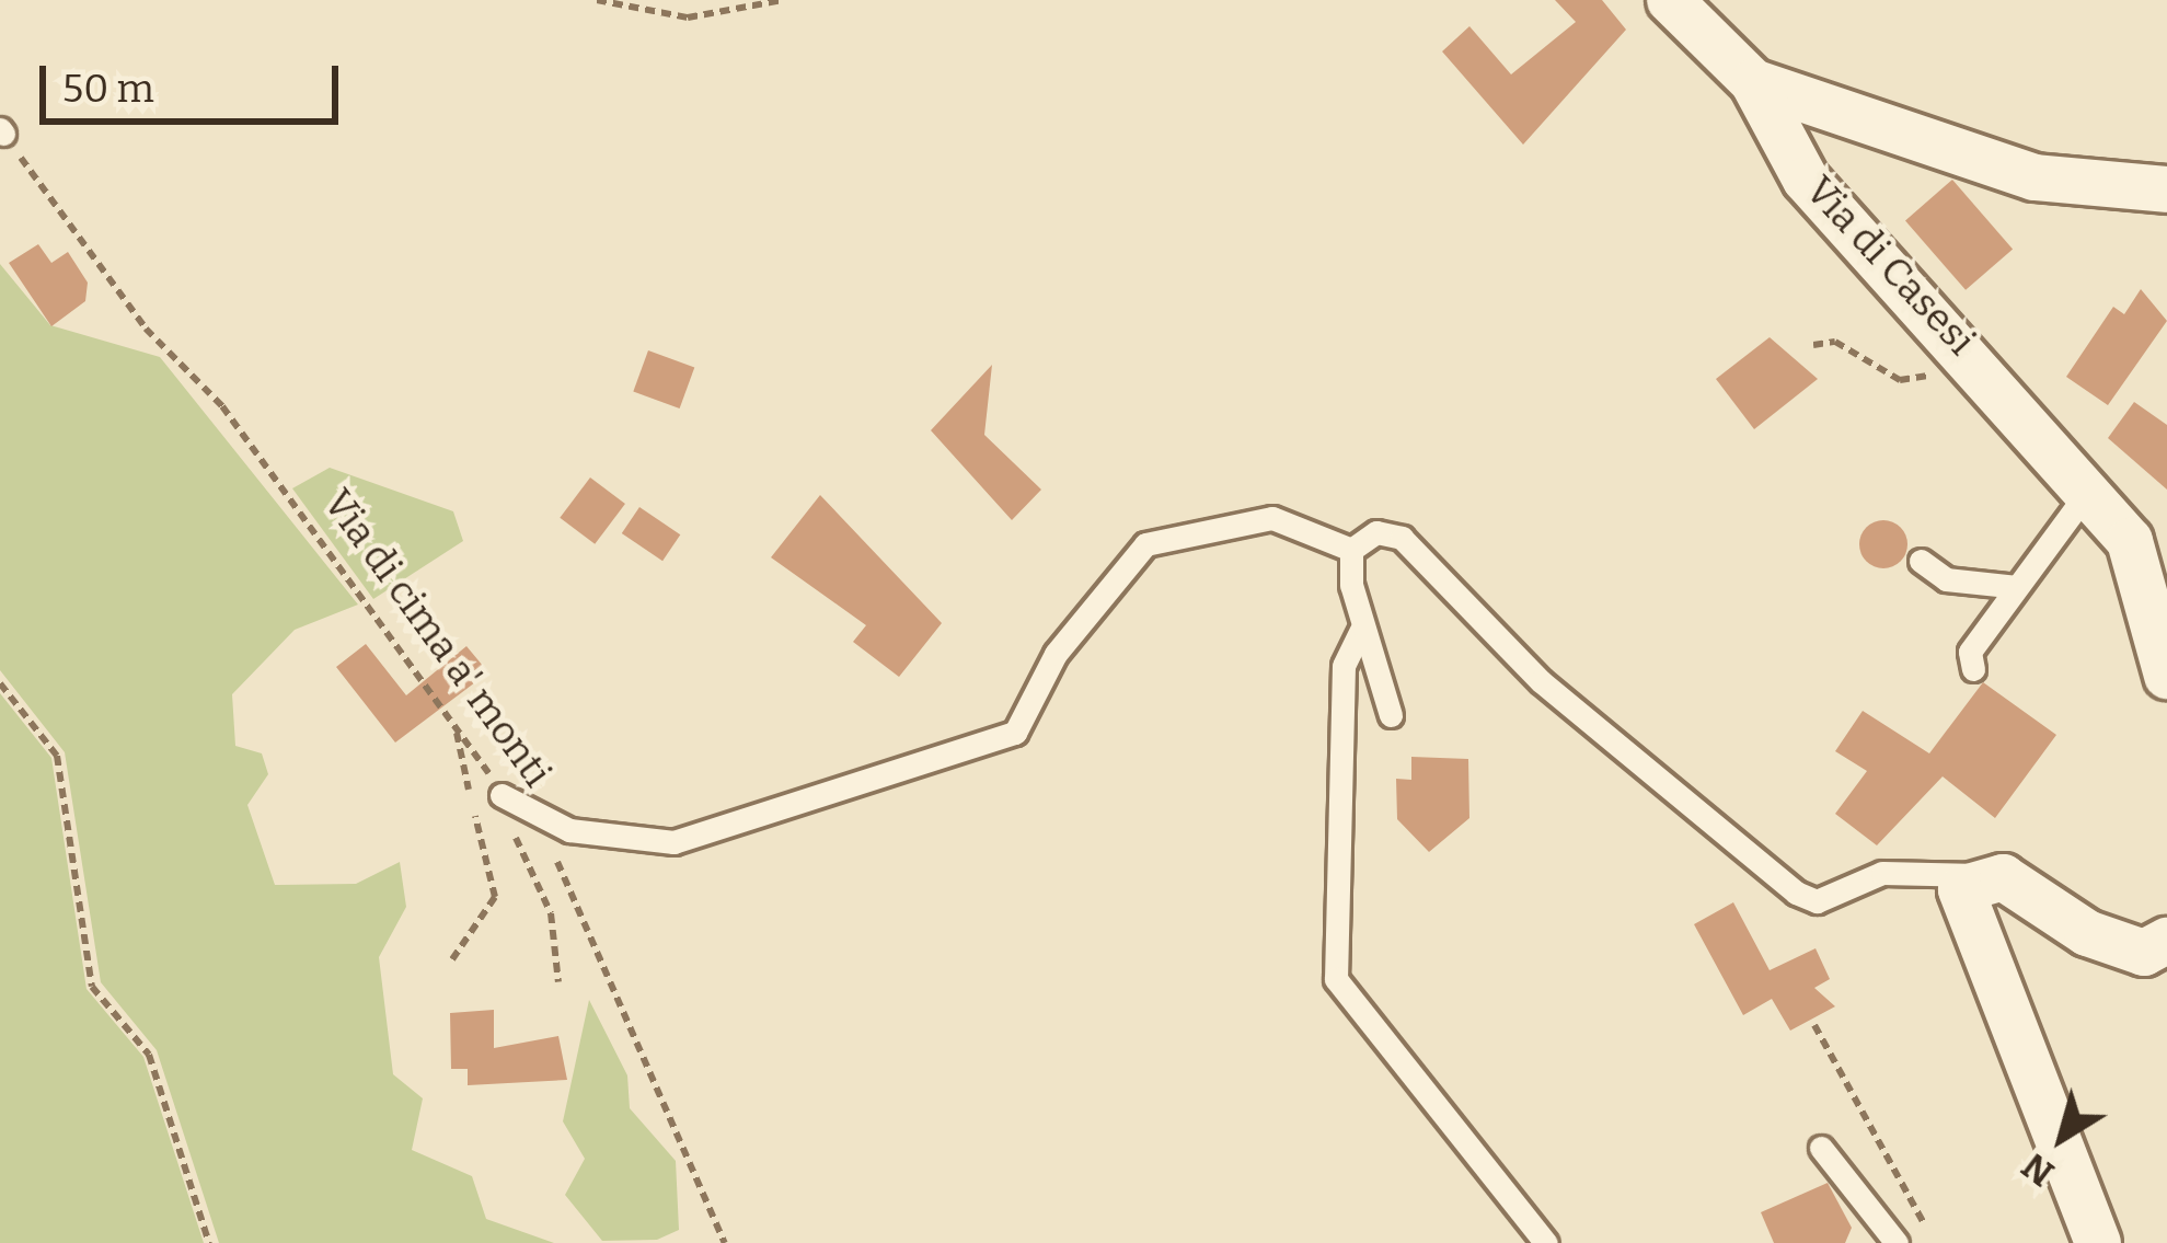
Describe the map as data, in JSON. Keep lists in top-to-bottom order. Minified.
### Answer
{"streets":{"street":["Via di Casesi"],"path":["Via di cima a' monti"]},"scale_bar":"50 m","north":"bottom left"}
